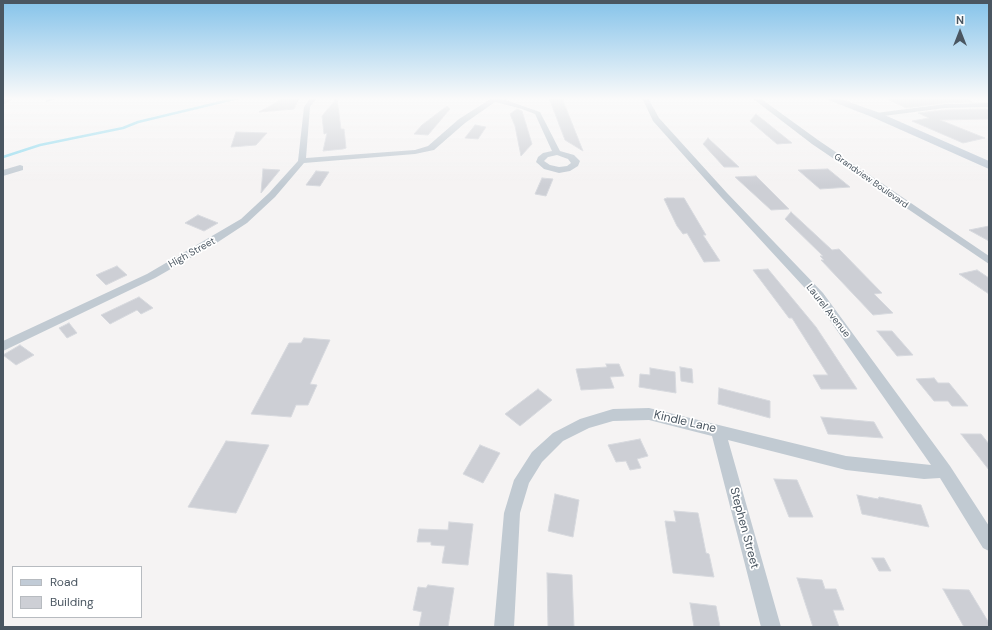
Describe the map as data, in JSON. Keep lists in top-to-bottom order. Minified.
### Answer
{"streets":{"street":["Grandview Boulevard","High Street","Laurel Avenue","Kindle Lane","Stephen Street"]},"crossings":[["Laurel Avenue","Kindle Lane"],["Kindle Lane","Stephen Street"]],"legend":["Road","Building"],"north":"top"}
